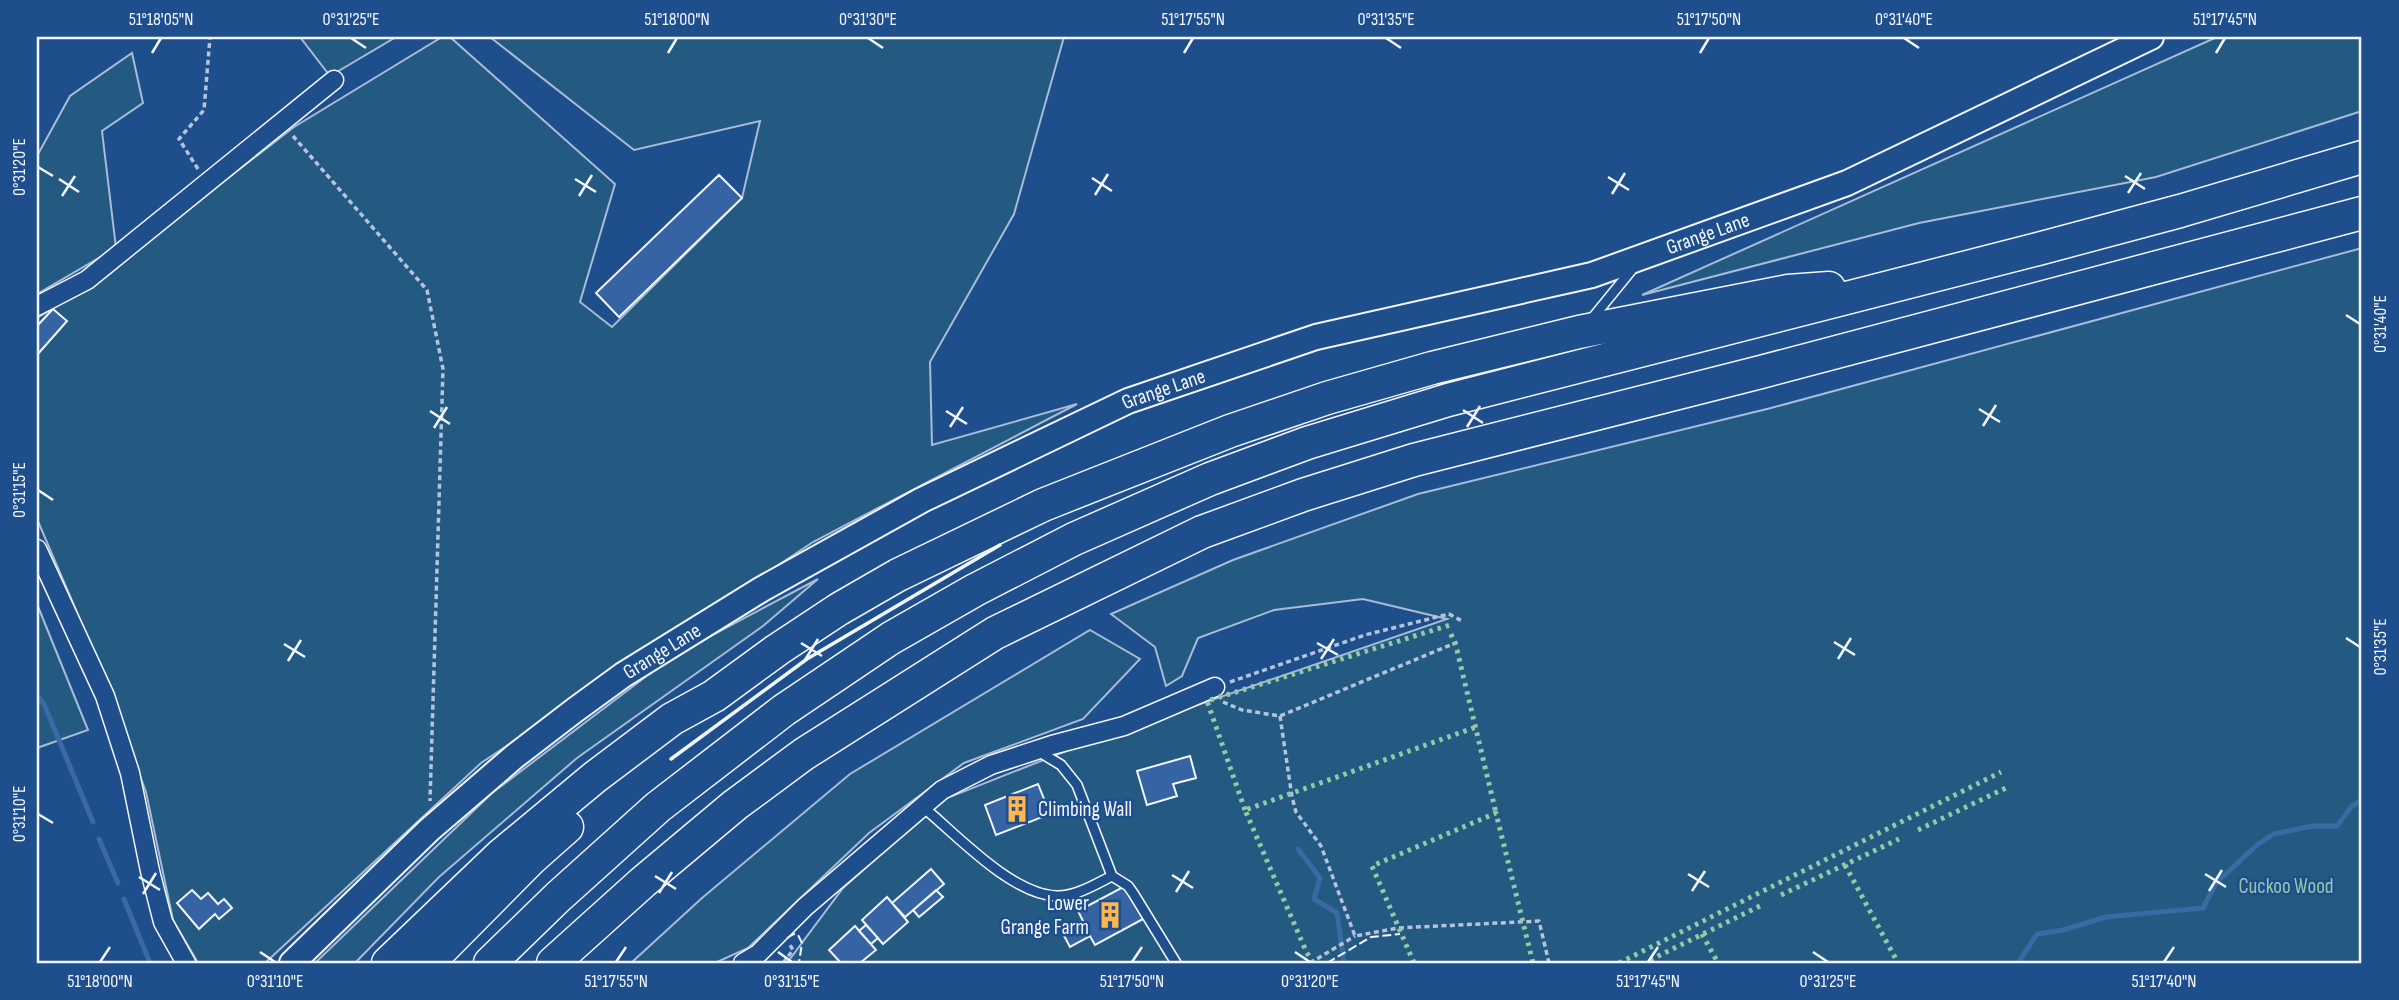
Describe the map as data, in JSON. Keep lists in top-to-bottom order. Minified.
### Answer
{"streets":{"street":["Grange Lane"]},"parks":["Cuckoo Wood"],"places":{"building":["Climbing Wall","Lower Grange Farm"]},"coordinates":["51°18'05\"N","0°31'25\"E","51°18'00\"N","0°31'30\"E","51°17'55\"N","0°31'35\"E","51°17'50\"N","0°31'40\"E","51°17'45\"N","0°31'20\"E","0°31'15\"E","0°31'10\"E","51°17'40\"N"]}
